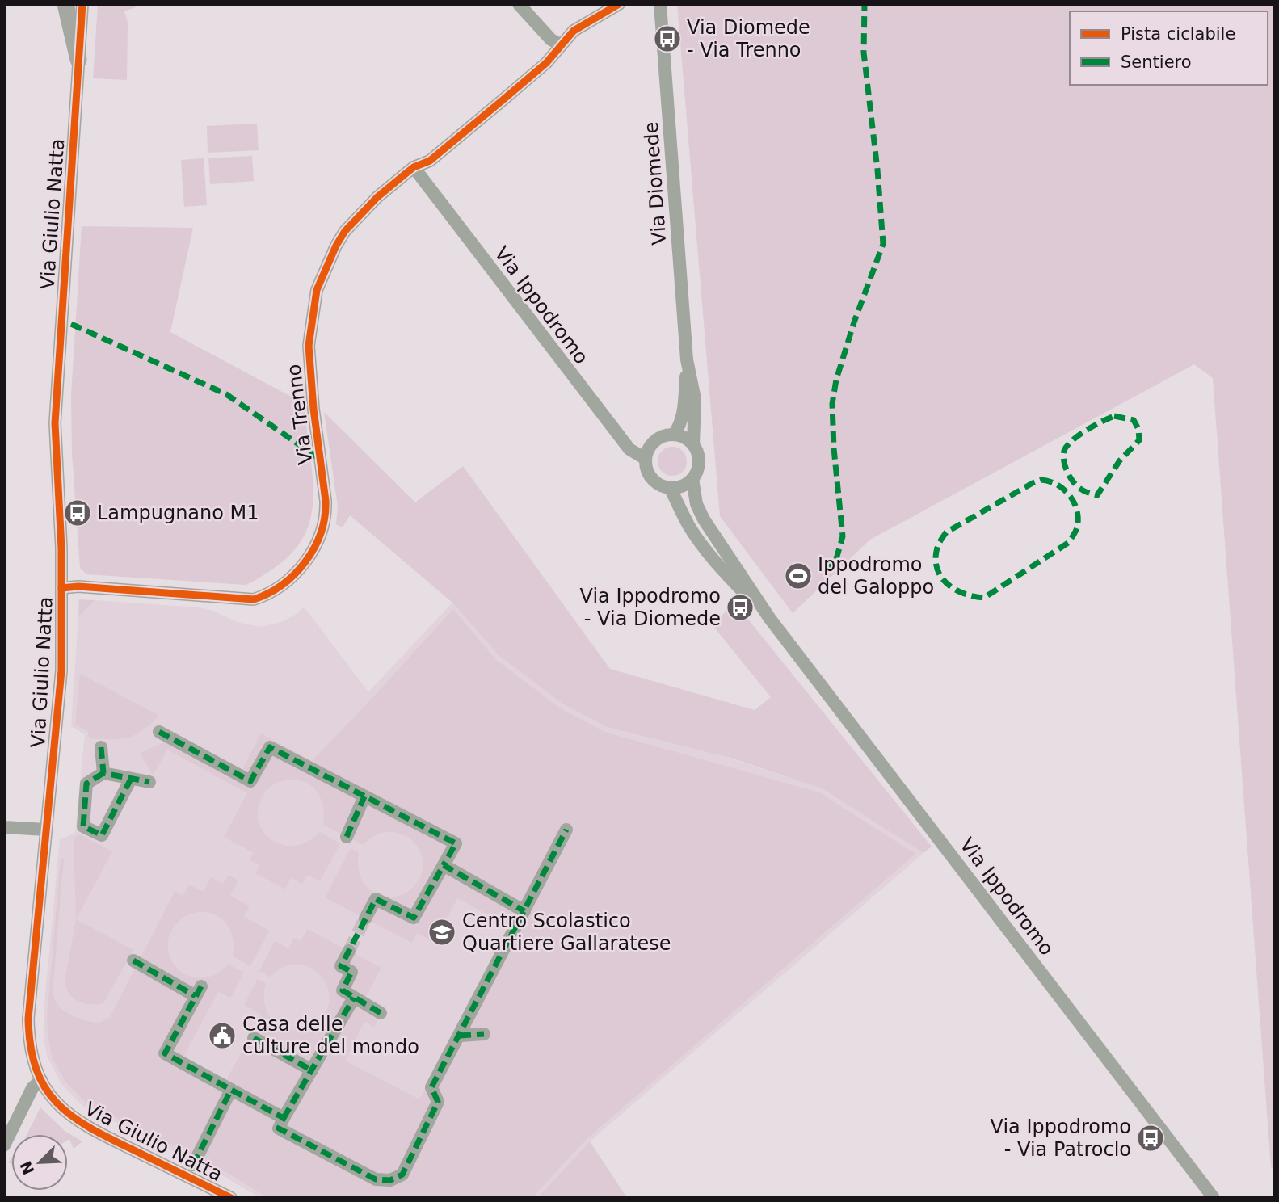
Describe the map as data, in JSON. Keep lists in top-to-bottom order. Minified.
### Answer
{"streets":{"street":["Via Diomede","Via Giulio Natta","Via Ippodromo","Via Trenno"]},"crossings":[["Via Diomede","Via Ippodromo"],["Via Giulio Natta","Via Trenno"],["Via Ippodromo","Via Trenno"]],"places":{"bus stop":["Via Diomede - Via Trenno","Lampugnano M1","Via Ippodromo - Via Diomede","Via Ippodromo - Via Patroclo"],"sports":["Ippodromo del Galoppo"],"school or university":["Centro Scolastico Quartiere Gallaratese"],"public building":["Casa delle culture del mondo"]},"legend":["Pista ciclabile","Sentiero"],"north":"bottom left"}
